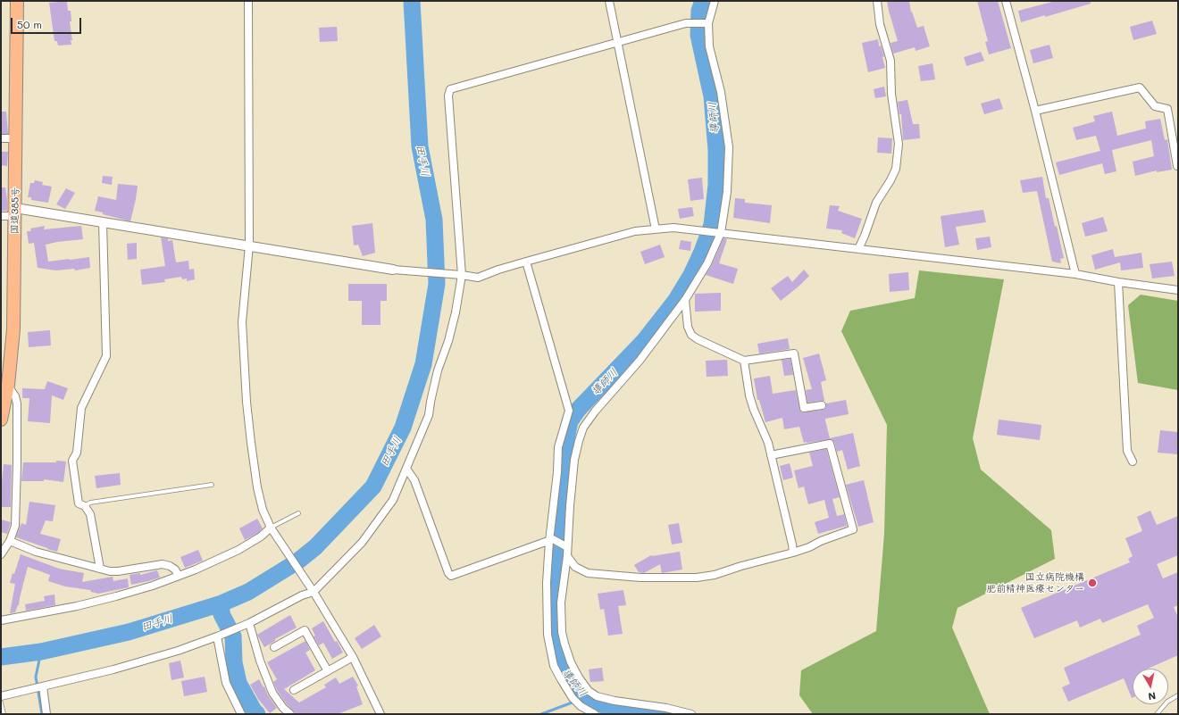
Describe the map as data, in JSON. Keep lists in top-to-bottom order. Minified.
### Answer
{"streets":{"highway":["国道385号"]},"water":["導師川","田手川"],"places":["国立病院機構 肥前精神医療センター"],"scale_bar":"50 m","north":"bottom"}
